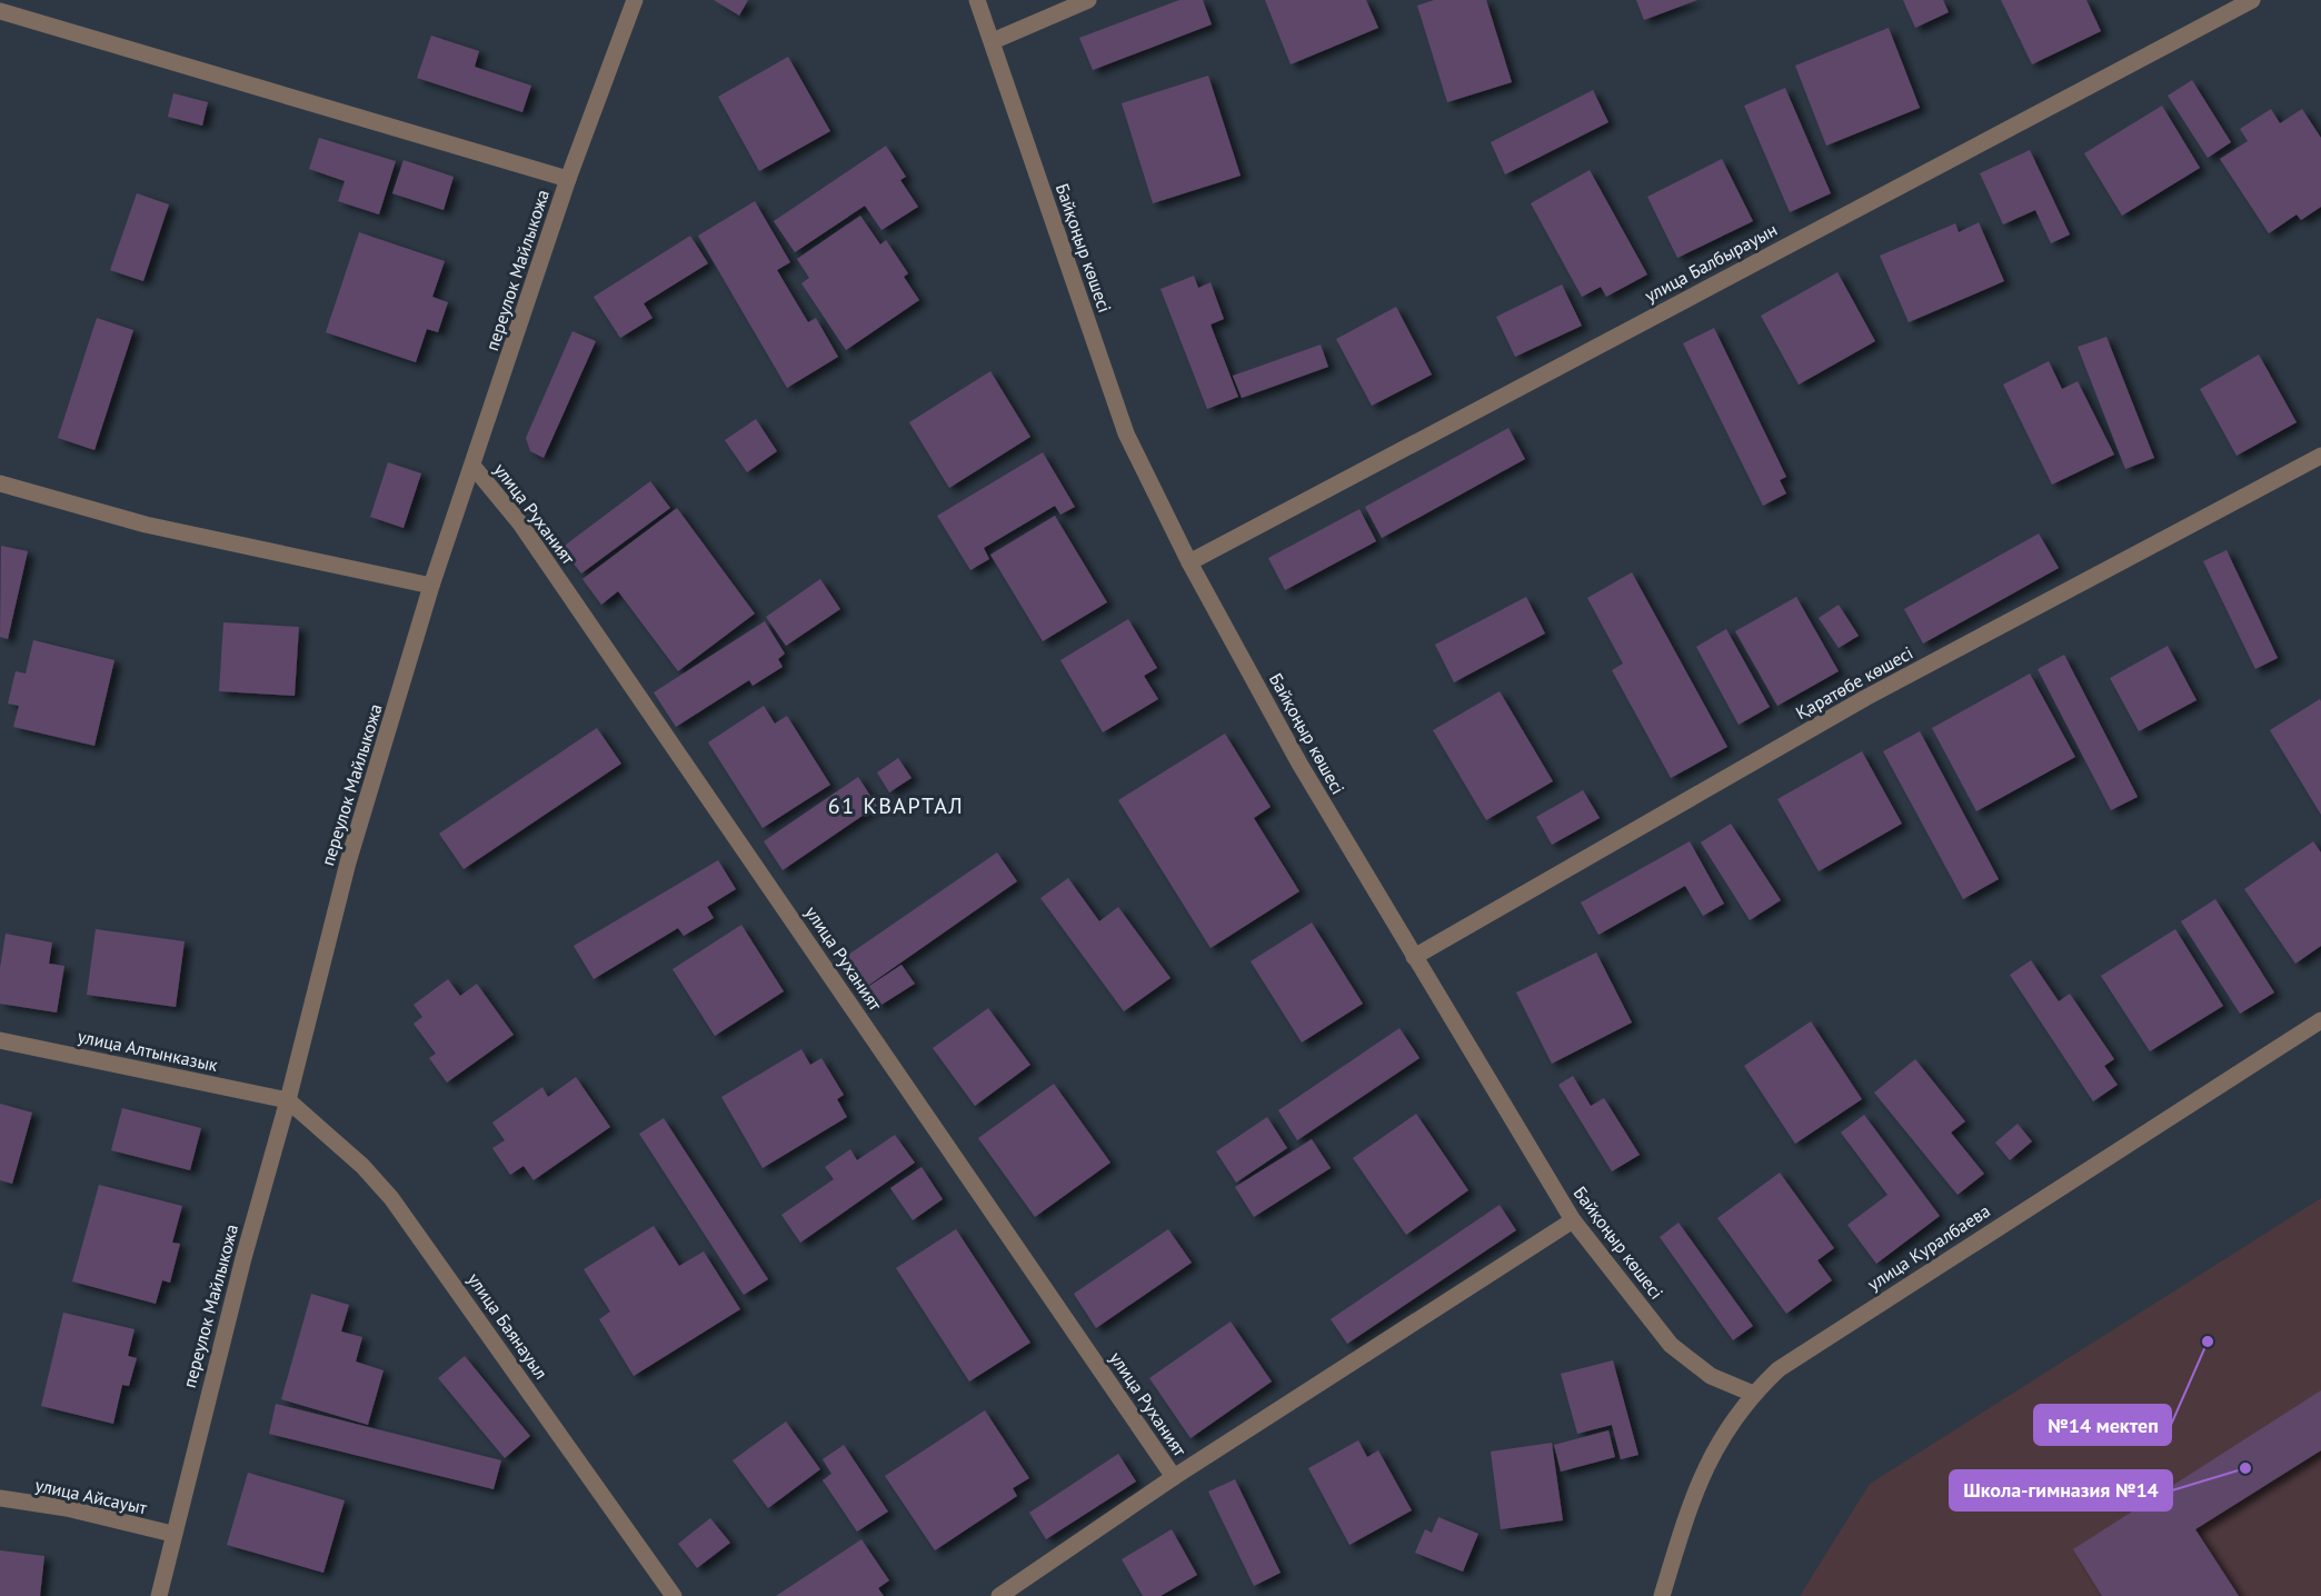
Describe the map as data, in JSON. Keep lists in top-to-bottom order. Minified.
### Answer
{"streets":{"street":["Байқоңыр көшесі","улица Балбырауын","переулок Майлыкожа","улица Руханият","Қаратөбе көшесі","улица Алтынказык","улица Куралбаева","улица Баянауыл","улица Айсауыт"]},"crossings":[["Байқоңыр көшесі","улица Балбырауын"],["Байқоңыр көшесі","Қаратөбе көшесі"],["Байқоңыр көшесі","улица Куралбаева"],["переулок Майлыкожа","улица Руханият"],["переулок Майлыкожа","улица Алтынказык"],["переулок Майлыкожа","улица Баянауыл"],["переулок Майлыкожа","улица Айсауыт"],["улица Алтынказык","улица Баянауыл"]],"districts":["61 КВАРТАЛ"],"places":["№14 мектеп","Школа-гимназия №14"]}
